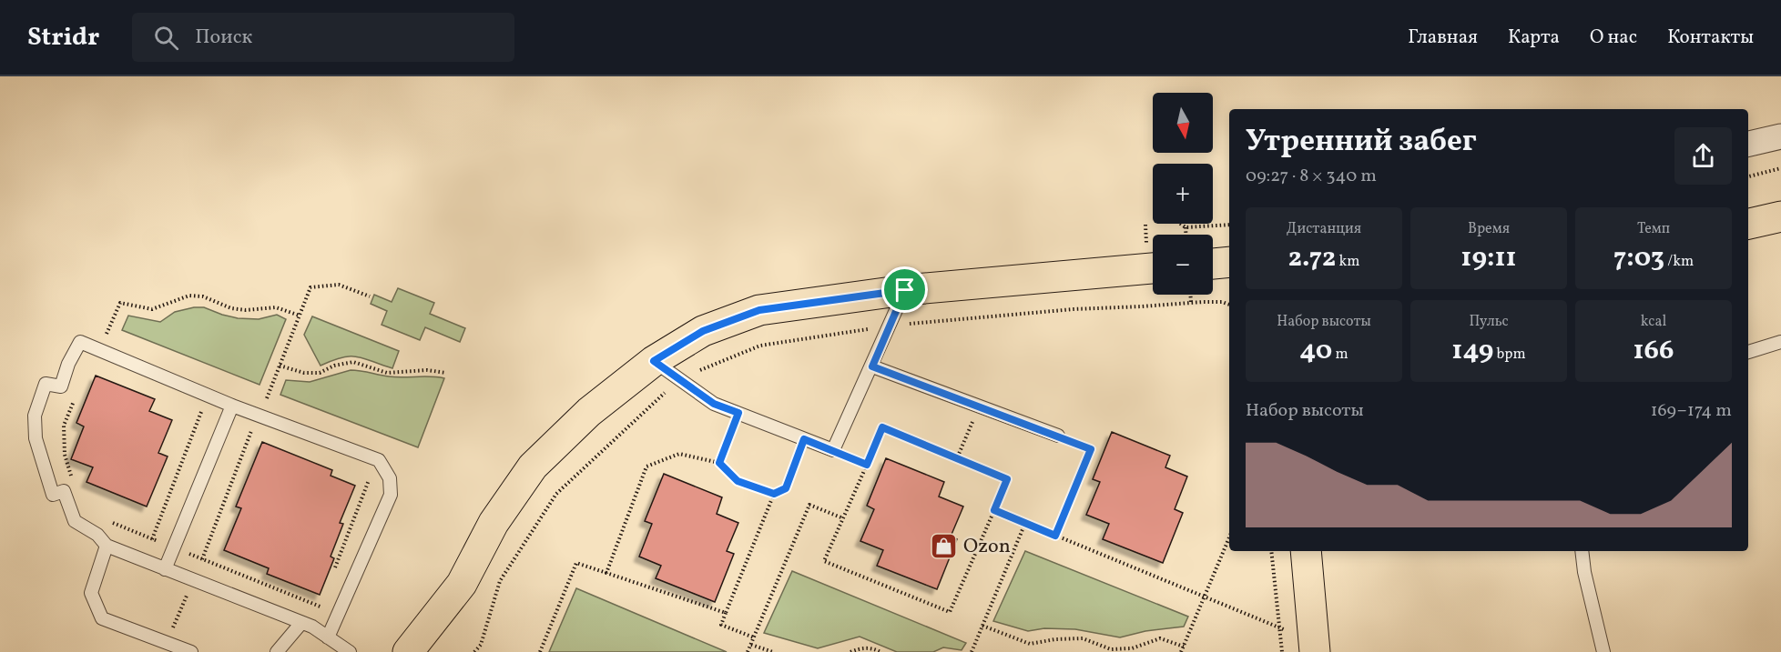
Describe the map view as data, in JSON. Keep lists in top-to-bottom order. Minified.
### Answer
{"places":{"shop":["Ozon"]},"north":"bottom","page":{"header":"Stridr","search":"Поиск","nav":["Главная","Карта","О нас","Контакты"],"map_buttons":["+","−"],"heading":["Утренний забег","09:27 · 8 × 340 m"],"stats":[["Дистанция","2.72 km"],["Время","19:11"],["Темп","7:03 /km"],["Набор высоты","40 m"],["Пульс","149 bpm"],["kcal","166"]],"chart":["Набор высоты","169–174 m"]}}
